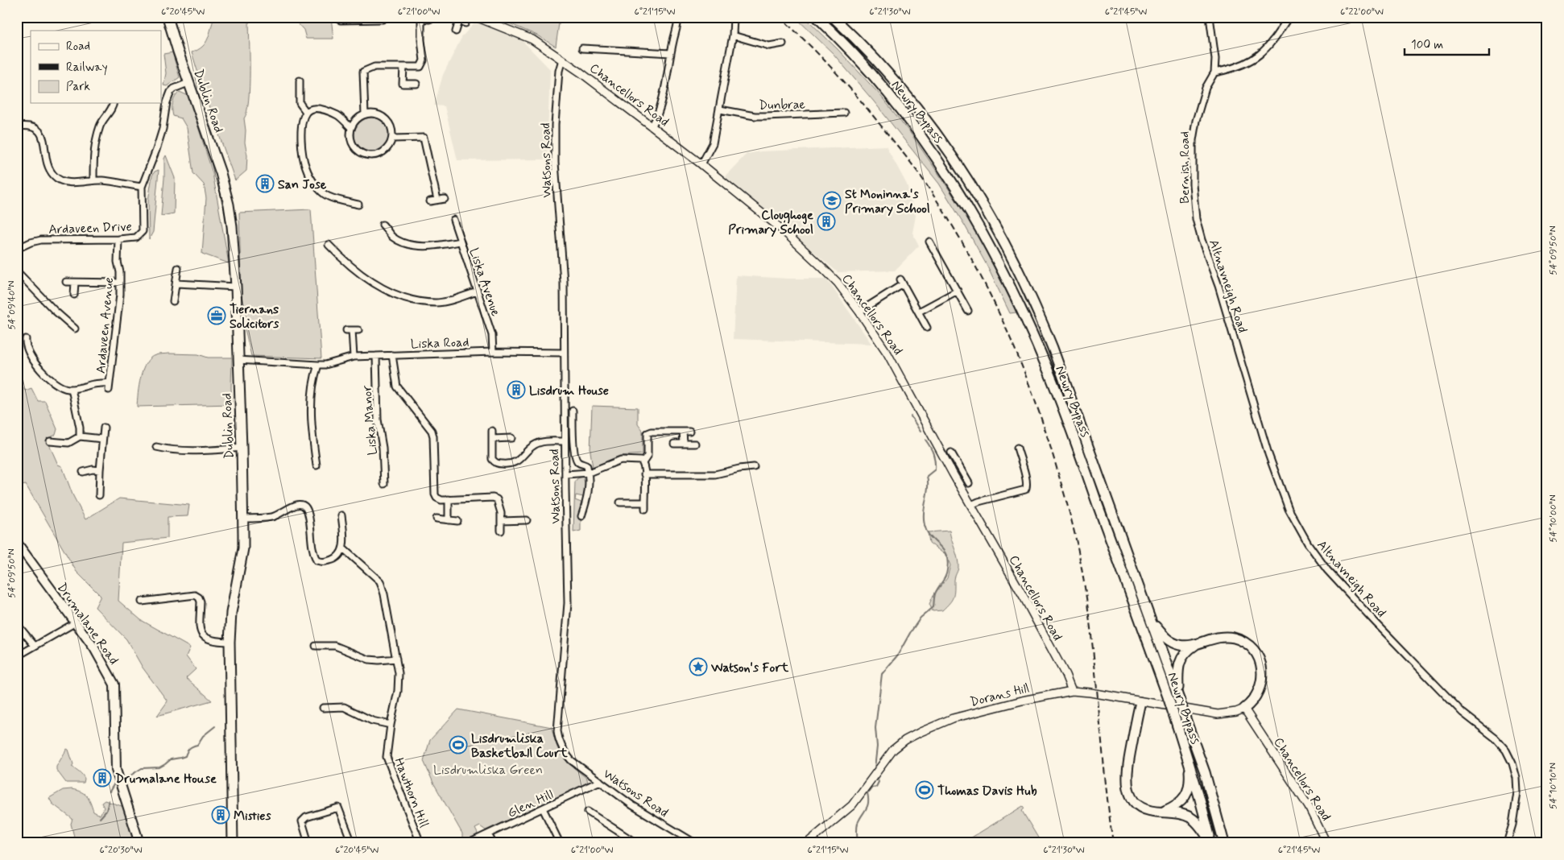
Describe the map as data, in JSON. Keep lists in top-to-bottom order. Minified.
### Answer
{"streets":{"main road":["Dublin Road","Newry Bypass","Drumalane Road"],"street":["Chancellors Road","Dunbrae","Watsons Road","Bernish Road","Ardaveen Drive","Liska Avenue","Altnavneigh Road","Ardaveen Avenue","Liska Road","Liska Manor","Dorans Hill","Hawthorn Hill","Glen Hill"]},"crossings":[["Chancellors Road","Watsons Road"],["Chancellors Road","Dorans Hill"],["Dublin Road","Liska Road"],["Watsons Road","Liska Road"],["Watsons Road","Glen Hill"],["Bernish Road","Altnavneigh Road"],["Ardaveen Drive","Ardaveen Avenue"],["Liska Avenue","Liska Road"],["Liska Road","Liska Manor"]],"parks":["Lisdrumliska Green"],"places":{"building":["San Jose","Cloughoge Primary School","Lisdrum House","Drumalane House","Misties"],"school or university":["St Moninna's Primary School"],"office":["Tiernans Solicitors"],"place":["Watson's Fort"],"sports":["Lisdrumliska Basketball Court","Thomas Davis Hub"]},"legend":["Road","Railway","Park"],"scale_bar":"100 m","coordinates":["6°20'45\"W","6°21'00\"W","6°21'15\"W","6°21'30\"W","6°21'45\"W","6°22'00\"W","54°09'50\"N","54°09'40\"N","54°10'00\"N","54°10'10\"N","6°20'30\"W"]}
